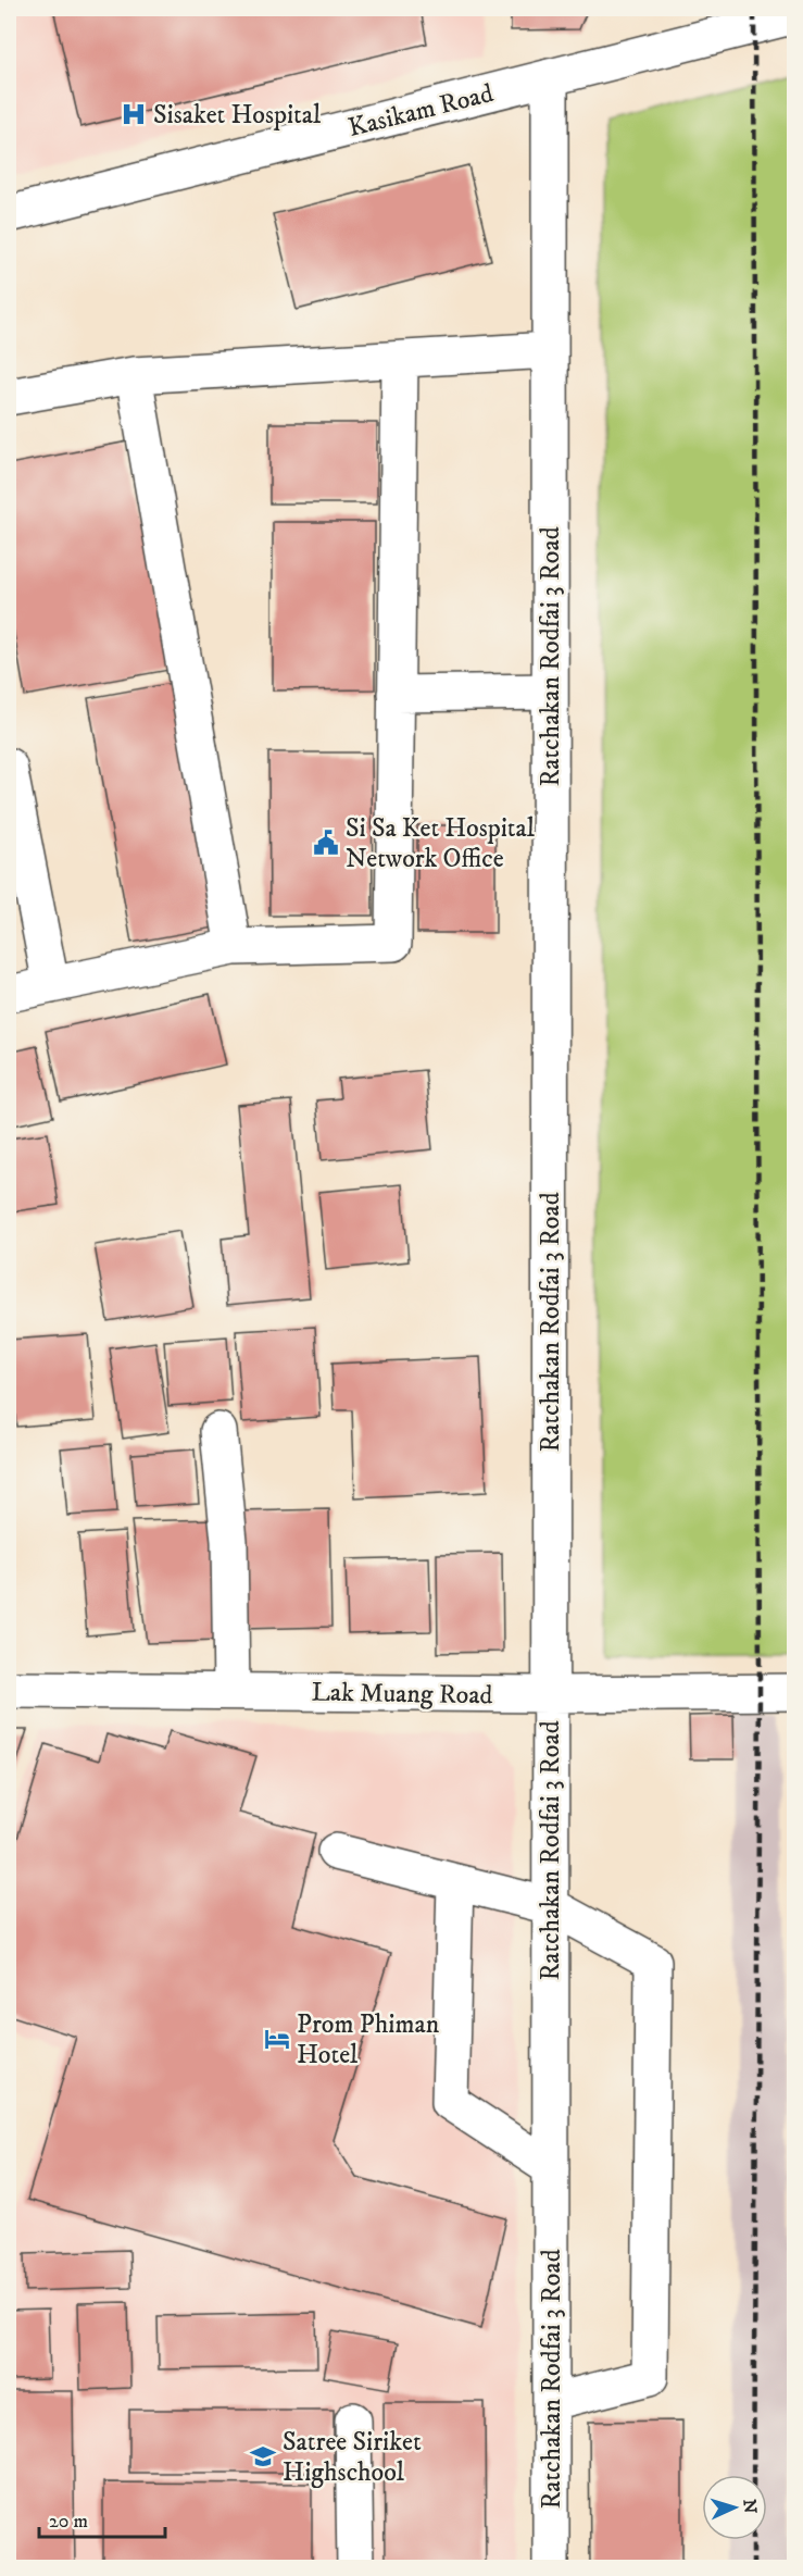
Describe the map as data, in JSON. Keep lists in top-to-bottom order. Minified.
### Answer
{"streets":{"street":["Kasikam Road","Ratchakan Rodfai 3 Road","Lak Muang Road"]},"crossings":[["Kasikam Road","Ratchakan Rodfai 3 Road"],["Ratchakan Rodfai 3 Road","Lak Muang Road"]],"places":{"hospital":["Sisaket Hospital"],"public building":["Si Sa Ket Hospital Network Office"],"hotel":["Prom Phiman Hotel"],"school or university":["Satree Siriket Highschool"]},"scale_bar":"20 m","north":"right"}
